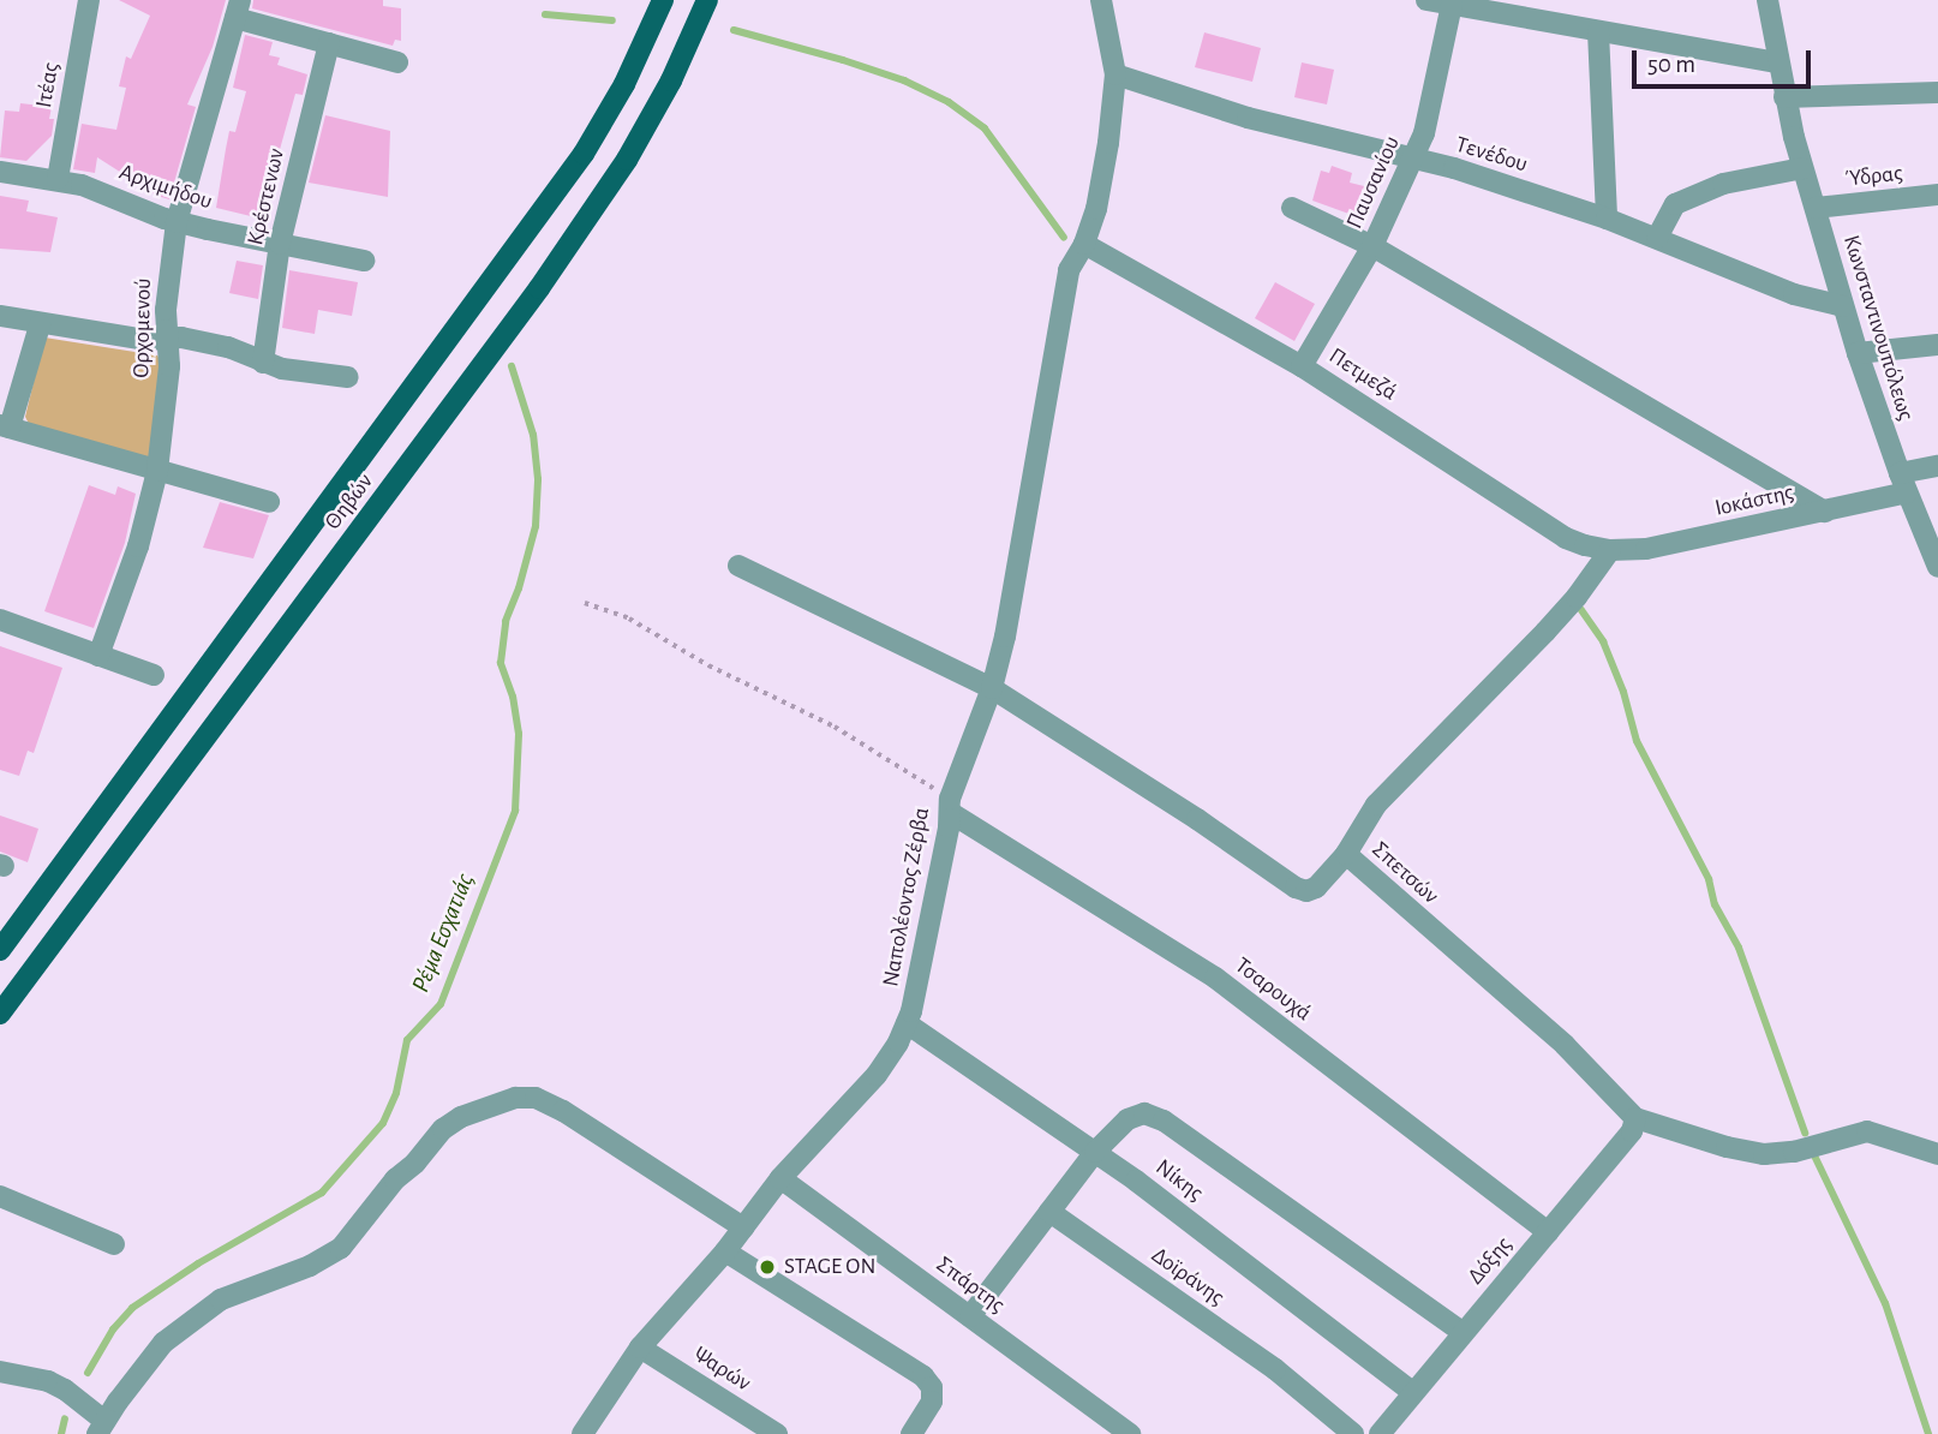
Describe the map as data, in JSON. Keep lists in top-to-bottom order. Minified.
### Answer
{"streets":{"main road":["Θηβών"],"street":["Ιτέας","Τενέδου","Ύδρας","Παυσανίου","Αρχιμήδου","Κρέστενων","Ορχομενού","Κωνσταντινουπόλεως","Πετμεζά","Ιοκάστης","Σπετσών","Ναπολέοντος Ζέρβα","Τσαρουχά","Νίκης","Δόξης","Δοϊράνης","Σπάρτης","Ψαρών"]},"crossings":[["Ιτέας","Αρχιμήδου"],["Τενέδου","Παυσανίου"],["Τενέδου","Κωνσταντινουπόλεως"],["Τενέδου","Ναπολέοντος Ζέρβα"],["Ύδρας","Κωνσταντινουπόλεως"],["Παυσανίου","Πετμεζά"],["Αρχιμήδου","Κρέστενων"],["Αρχιμήδου","Ορχομενού"],["Κωνσταντινουπόλεως","Ιοκάστης"],["Πετμεζά","Ιοκάστης"],["Πετμεζά","Ναπολέοντος Ζέρβα"],["Σπετσών","Ναπολέοντος Ζέρβα"],["Σπετσών","Δόξης"],["Ναπολέοντος Ζέρβα","Τσαρουχά"],["Ναπολέοντος Ζέρβα","Νίκης"],["Ναπολέοντος Ζέρβα","Σπάρτης"],["Ναπολέοντος Ζέρβα","Ψαρών"],["Τσαρουχά","Δόξης"],["Νίκης","Δόξης"]],"water":["Ρέμα Εσχατιάς"],"places":["STAGE ON"],"scale_bar":"50 m"}
